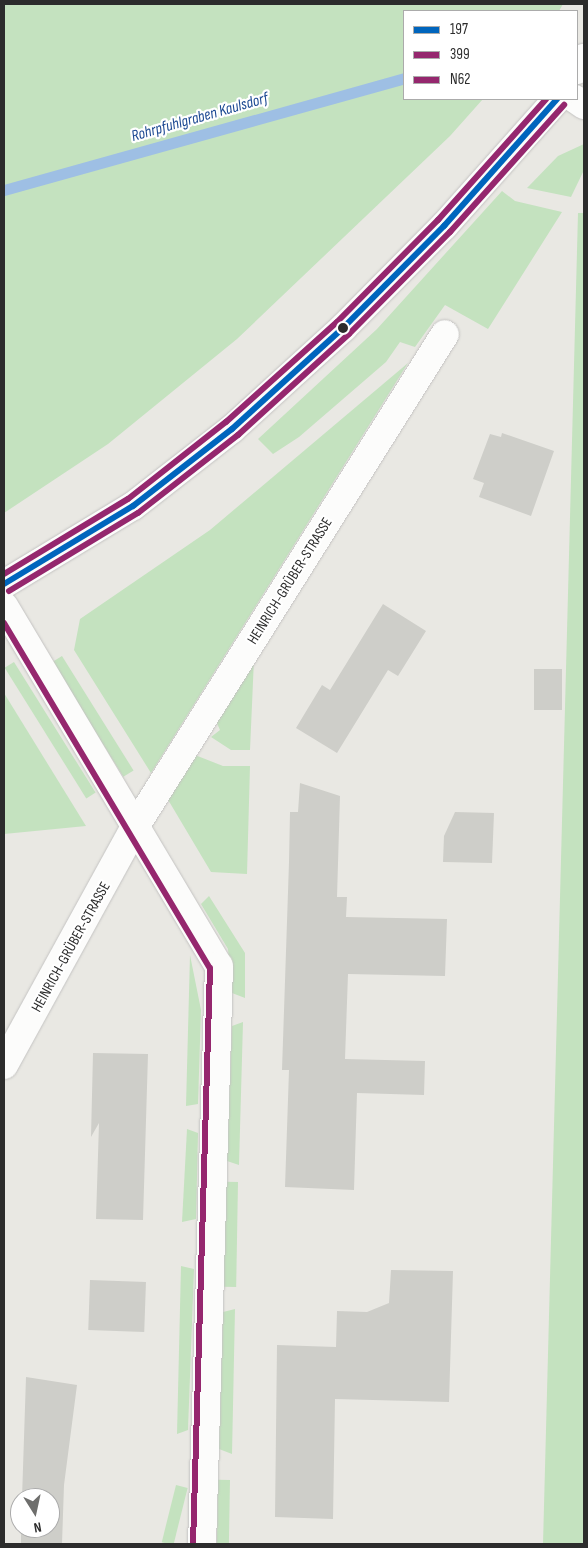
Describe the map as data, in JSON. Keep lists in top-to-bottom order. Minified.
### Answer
{"streets":{"street":["HEINRICH-GRÜBER-STRASSE"]},"water":["Rohrpfuhlgraben Kaulsdorf"],"lines":["transit line 197","transit line N62","transit line 399"],"legend":["197","399","N62"],"north":"bottom"}
